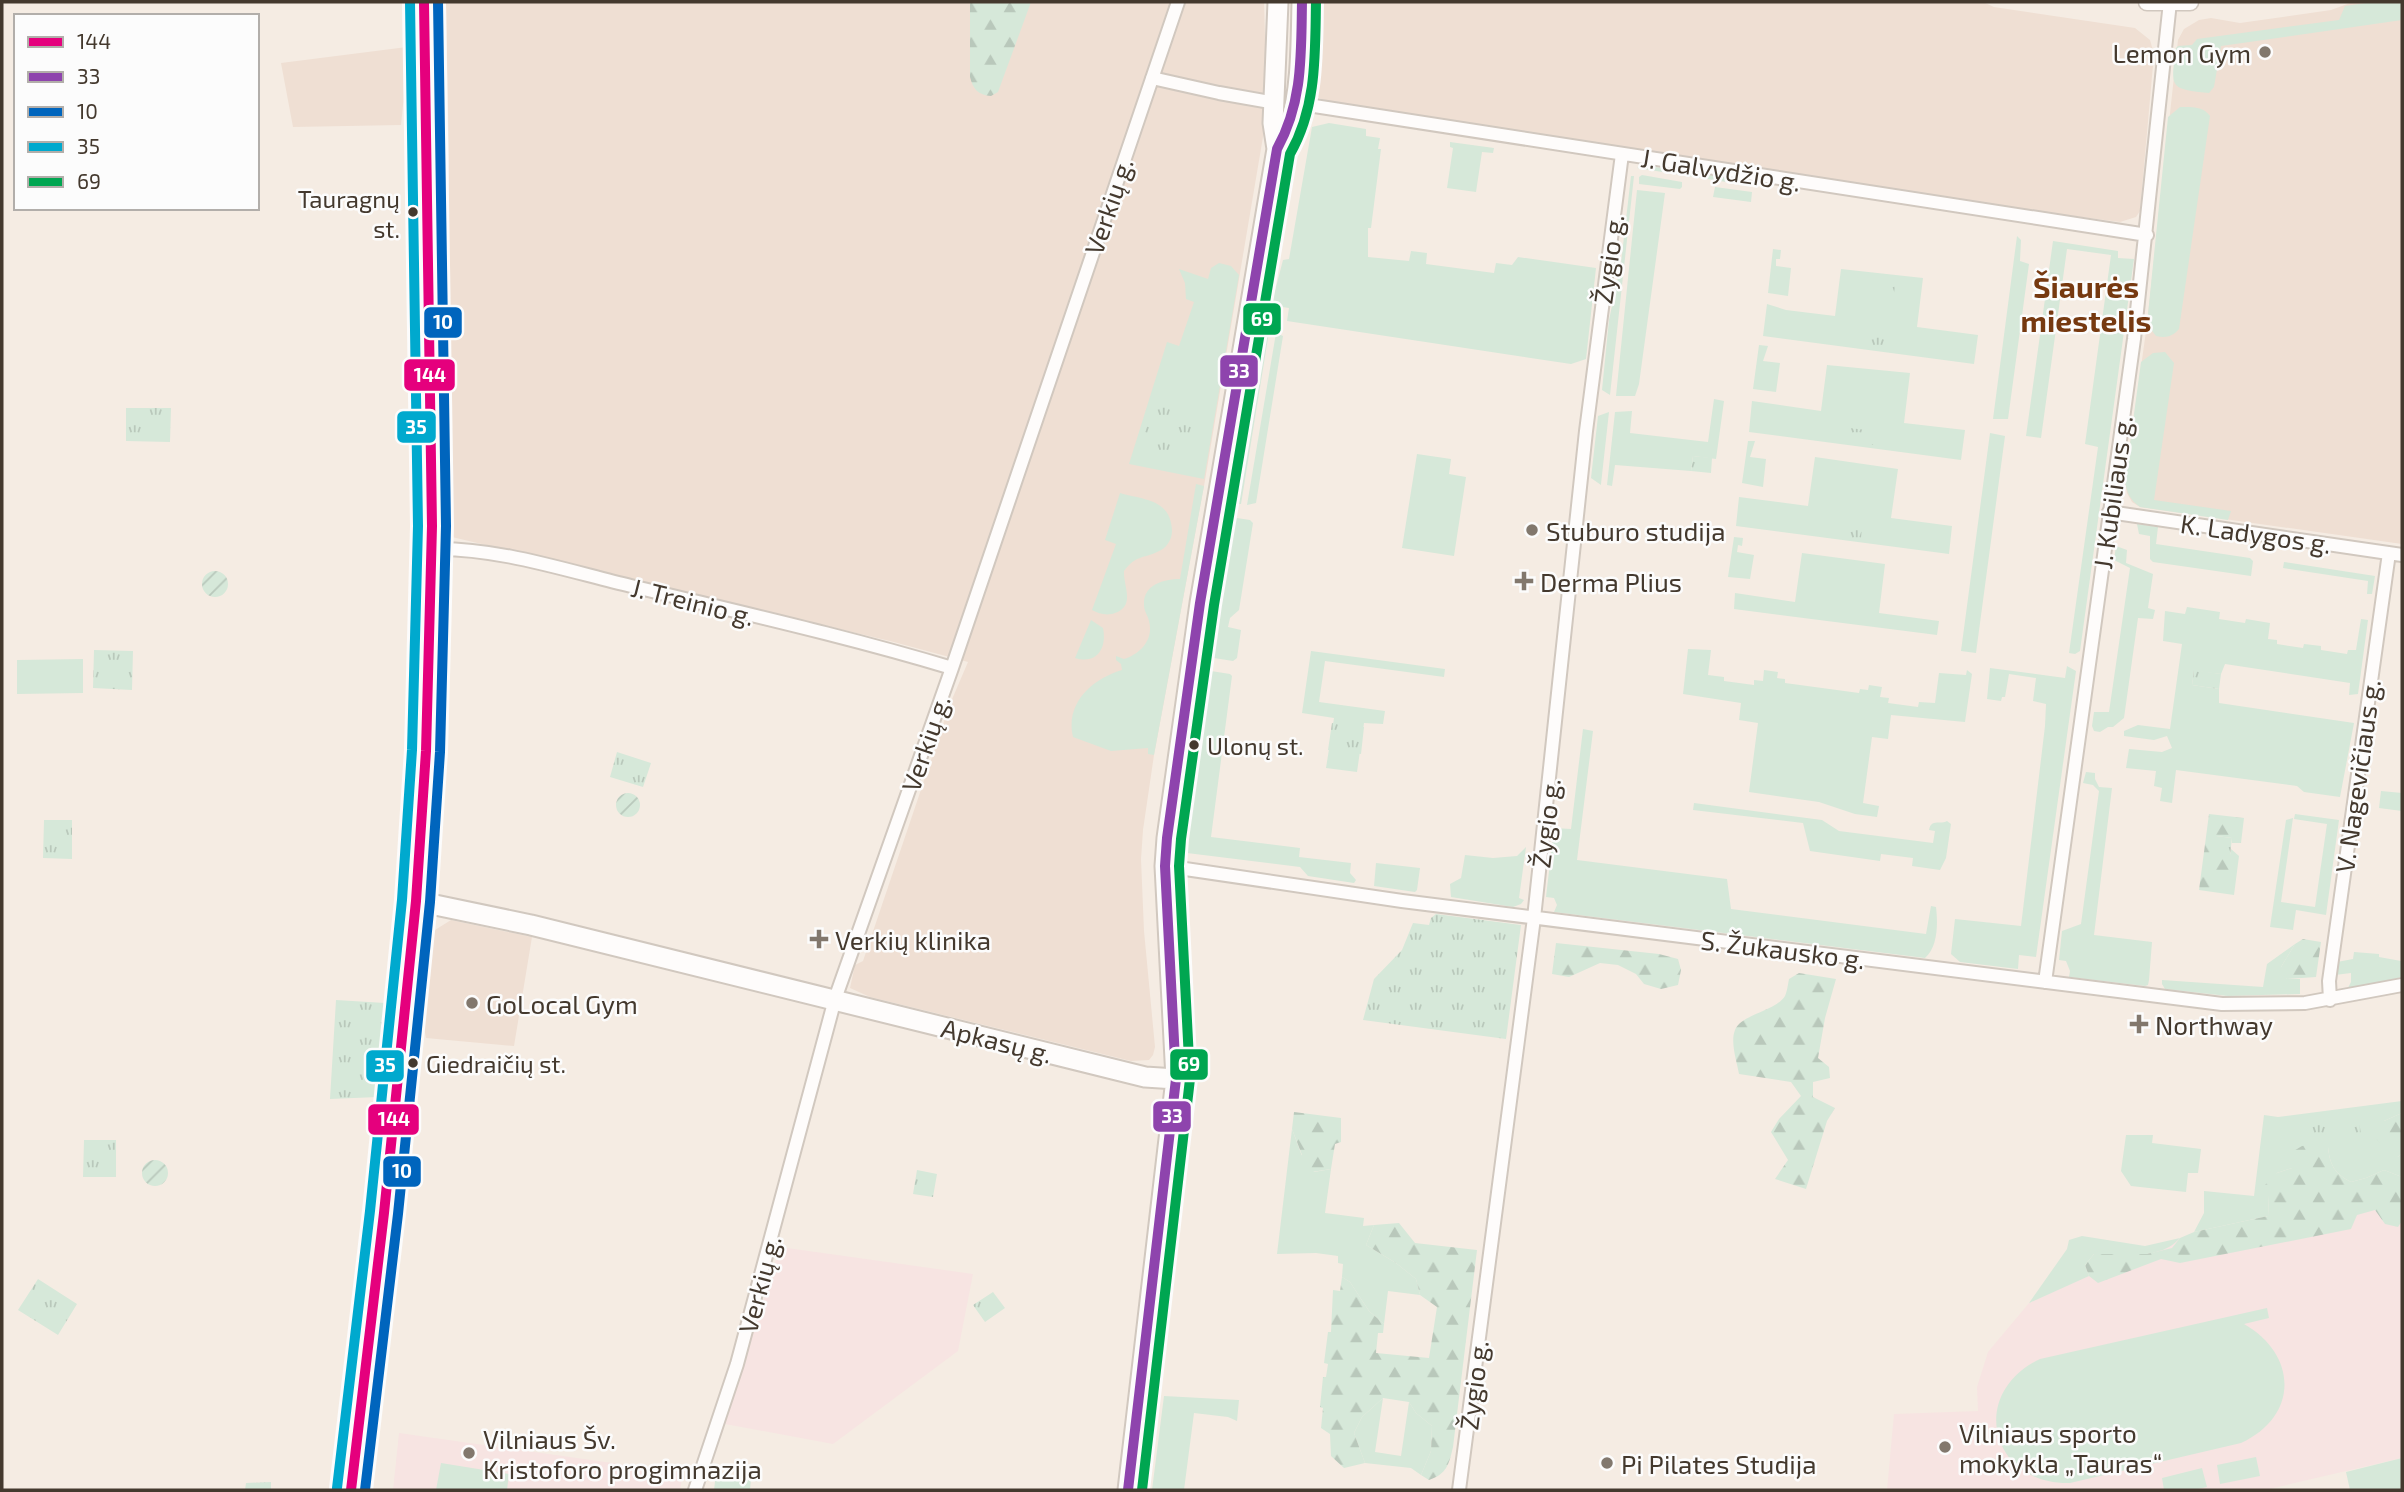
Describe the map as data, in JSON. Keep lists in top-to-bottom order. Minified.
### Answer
{"streets":{"main road":["Apkasų g."],"street":["J. Galvydžio g.","Verkių g.","Žygio g.","J. Kubiliaus g.","K. Ladygos g.","J. Treinio g.","V. Nagevičiaus g.","S. Žukausko g."]},"crossings":[["J. Galvydžio g.","Žygio g."],["J. Galvydžio g.","J. Kubiliaus g."],["Verkių g.","J. Treinio g."],["Verkių g.","Apkasų g."],["Žygio g.","S. Žukausko g."],["J. Kubiliaus g.","K. Ladygos g."],["J. Kubiliaus g.","S. Žukausko g."],["K. Ladygos g.","V. Nagevičiaus g."],["V. Nagevičiaus g.","S. Žukausko g."]],"districts":["Šiaurės miestelis"],"places":{"other":["Lemon Gym","Tauragnų st.","Stuburo studija","Ulonų st.","GoLocal Gym","Giedraičių st.","Vilniaus sporto mokykla „Tauras“","Vilniaus Šv. Kristoforo progimnazija","Pi Pilates Studija"],"health":["Derma Plius","Verkių klinika","Northway"]},"lines":["transit line 144","transit line 33","transit line 10","transit line 35","transit line 69"],"legend":["144","33","10","35","69"]}
